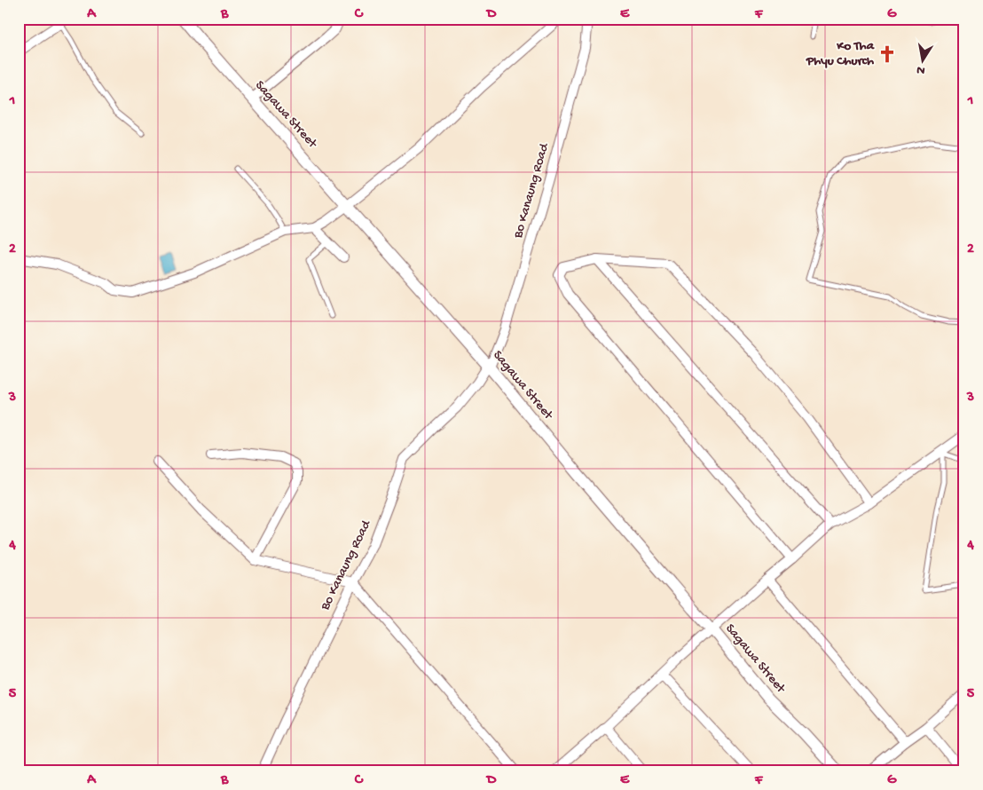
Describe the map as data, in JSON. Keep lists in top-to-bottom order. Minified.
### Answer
{"streets":{"street":["Sagawa Street","Bo Kanaung Road"]},"crossings":[["Sagawa Street","Bo Kanaung Road"]],"places":{"church":["Ko Tha Phyu Church"]},"north":"bottom","grid":{"columns":["A","B","C","D","E","F","G"],"rows":["1","2","3","4","5"]}}
